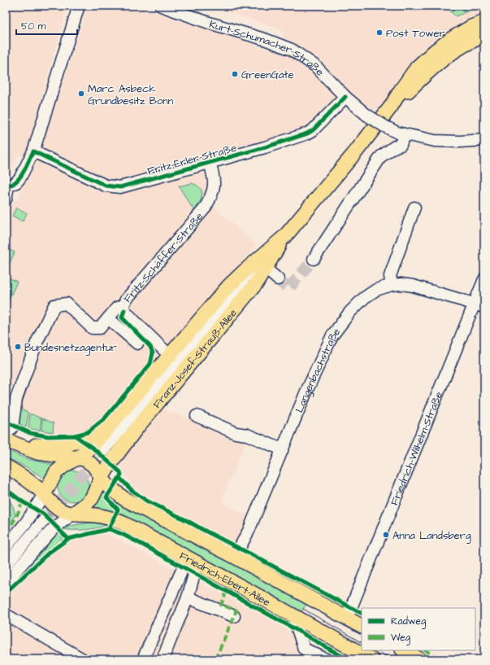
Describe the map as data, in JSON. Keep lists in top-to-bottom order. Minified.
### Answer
{"streets":{"main road":["Franz-Josef-Strauß-Allee","Friedrich-Ebert-Allee"],"street":["Kurt-Schumacher-Straße","Fritz-Erler-Straße","Fritz-Schäffer-Straße","Langenbachstraße","Friedrich-Wilhelm-Straße"]},"crossings":[["Kurt-Schumacher-Straße","Fritz-Erler-Straße"],["Fritz-Erler-Straße","Fritz-Schäffer-Straße"],["Fritz-Schäffer-Straße","Franz-Josef-Strauß-Allee"],["Franz-Josef-Strauß-Allee","Friedrich-Ebert-Allee"],["Langenbachstraße","Friedrich-Wilhelm-Straße"]],"places":["Post Tower","GreenGate","Marc Asbeck Grundbesitz Bonn","Bundesnetzagentur","Anna Landsberg"],"legend":["Radweg","Weg"],"scale_bar":"50 m"}
